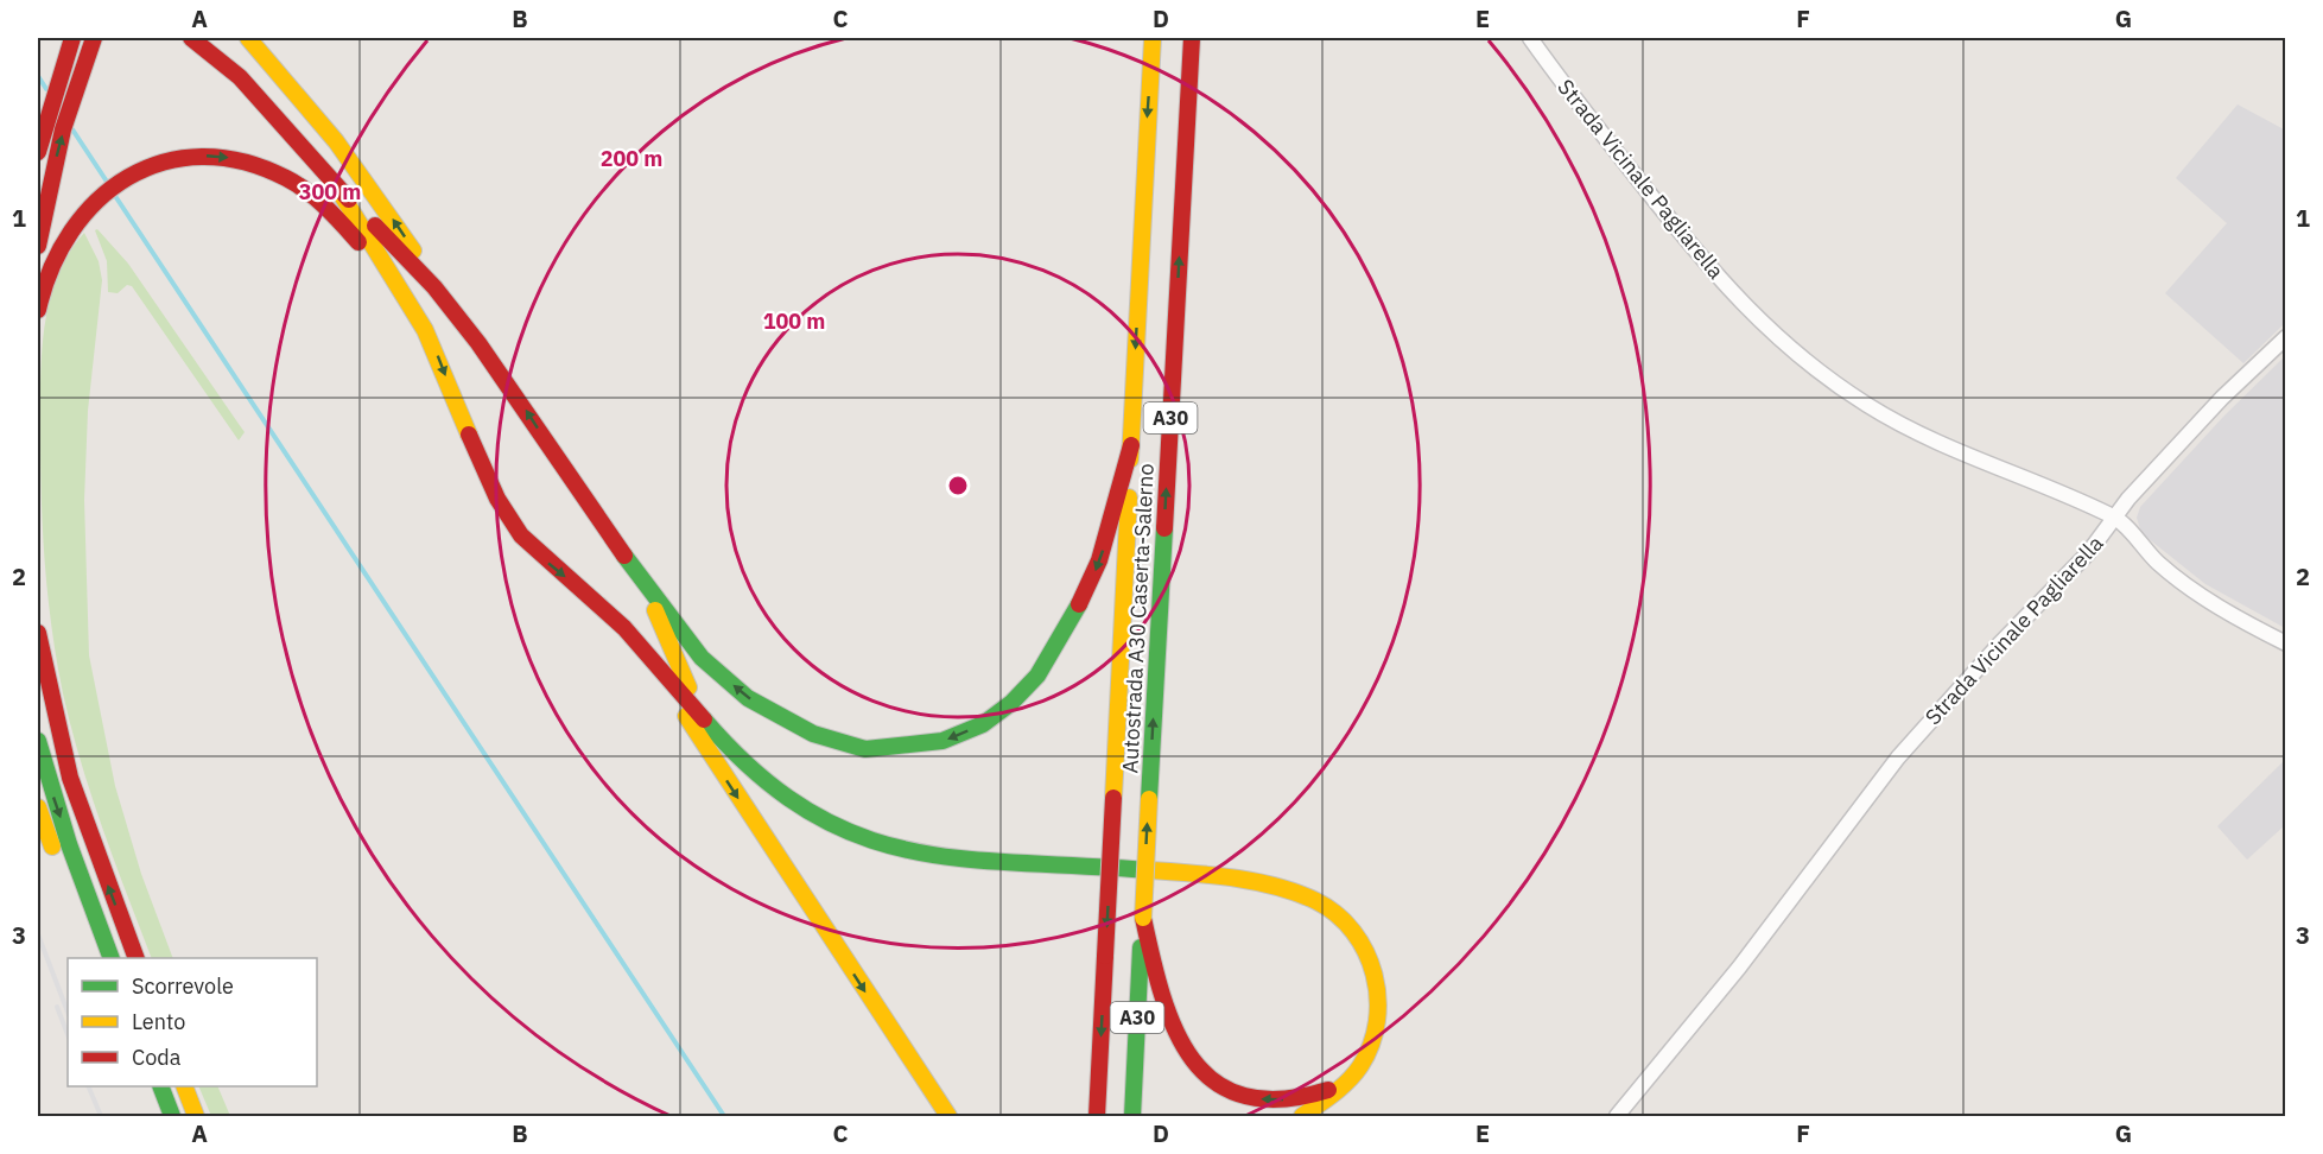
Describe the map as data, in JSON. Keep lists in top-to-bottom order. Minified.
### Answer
{"streets":{"highway":["A30","Autostrada A30 Caserta-Salerno"],"street":["Strada Vicinale Pagliarella"]},"legend":["Scorrevole","Lento","Coda"],"grid":{"columns":["A","B","C","D","E","F","G"],"rows":["1","2","3"]},"rings":["200 m","300 m","100 m"]}
